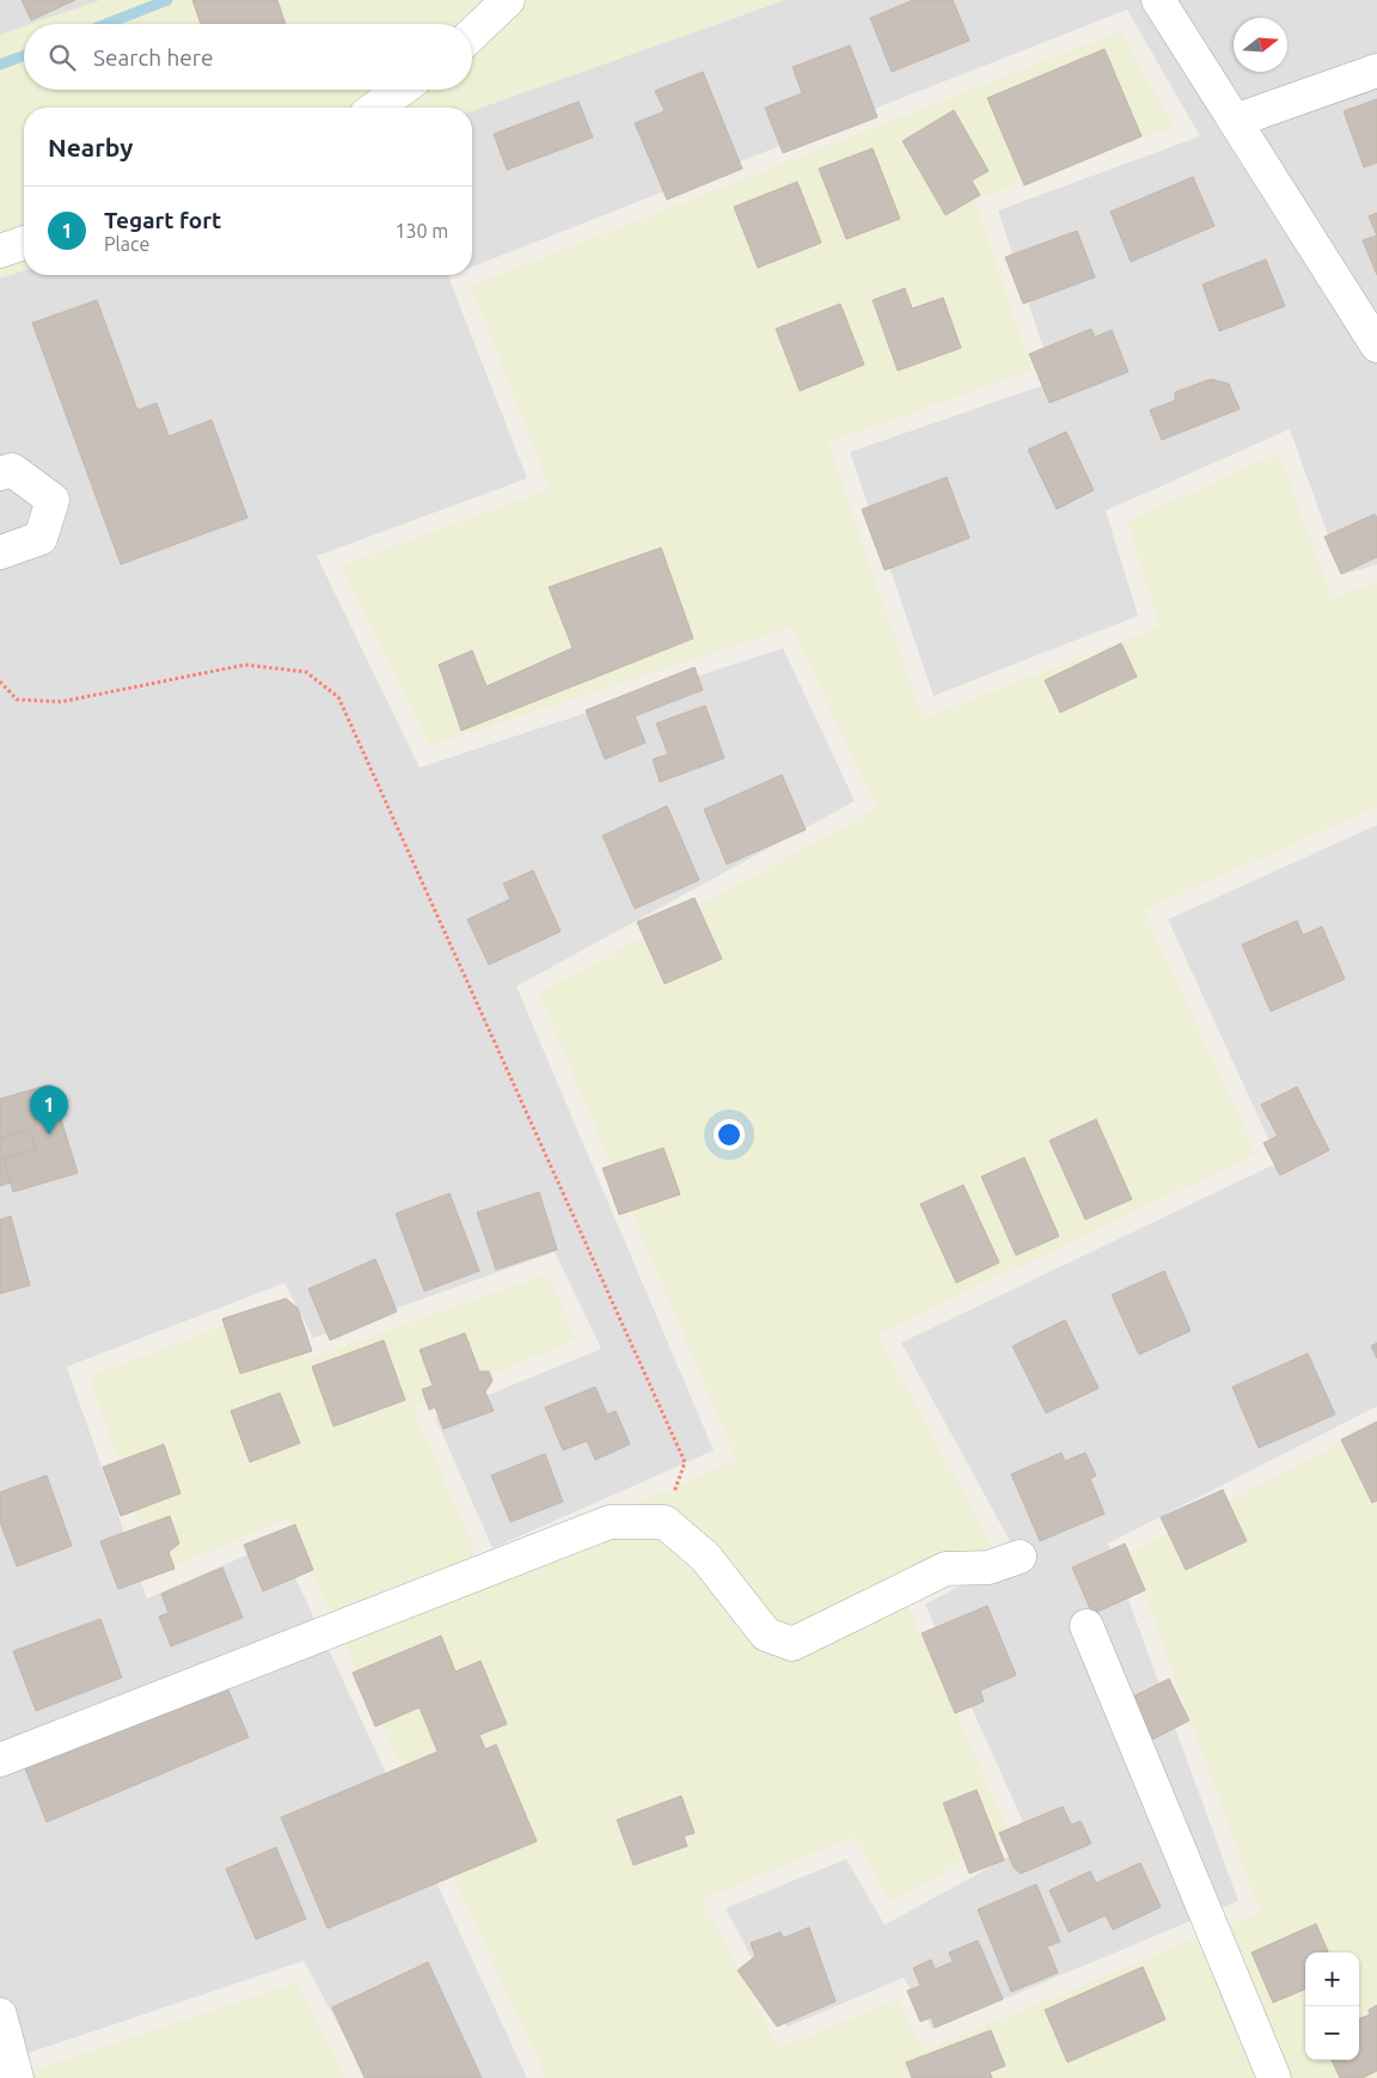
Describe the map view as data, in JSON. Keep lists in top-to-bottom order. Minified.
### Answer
{"north":"right","page":{"search":"Search here","heading":"Nearby","list":[{"mark":"1","name":"Tegart fort","note":"Place","value":"130 m"}],"pins":"1","map_buttons":["+","−"]}}
